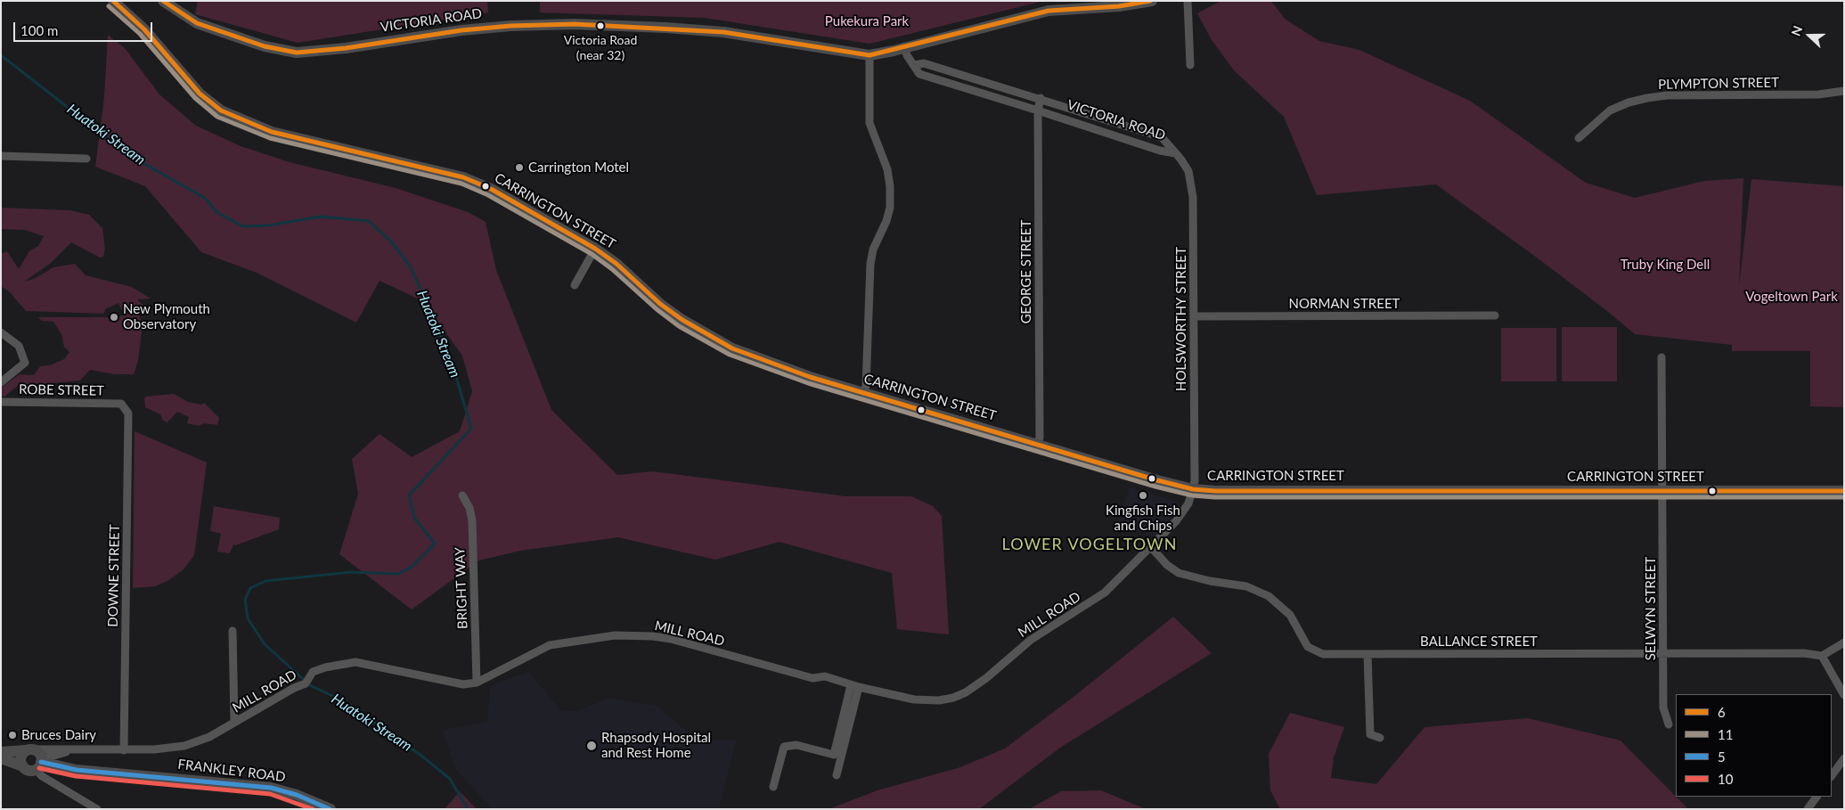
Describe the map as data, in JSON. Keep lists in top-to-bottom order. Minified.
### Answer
{"streets":{"main road":["VICTORIA ROAD","CARRINGTON STREET","FRANKLEY ROAD"],"street":["PLYMPTON STREET","GEORGE STREET","NORMAN STREET","HOLSWORTHY STREET","ROBE STREET","DOWNE STREET","BRIGHT WAY","SELWYN STREET","MILL ROAD","BALLANCE STREET"]},"crossings":[["VICTORIA ROAD","GEORGE STREET"],["VICTORIA ROAD","HOLSWORTHY STREET"],["CARRINGTON STREET","GEORGE STREET"],["CARRINGTON STREET","HOLSWORTHY STREET"],["CARRINGTON STREET","SELWYN STREET"],["CARRINGTON STREET","MILL ROAD"],["NORMAN STREET","HOLSWORTHY STREET"],["HOLSWORTHY STREET","MILL ROAD"],["ROBE STREET","DOWNE STREET"],["DOWNE STREET","MILL ROAD"],["BRIGHT WAY","MILL ROAD"],["SELWYN STREET","BALLANCE STREET"],["MILL ROAD","BALLANCE STREET"],["MILL ROAD","FRANKLEY ROAD"]],"districts":["LOWER VOGELTOWN"],"water":["Huatoki Stream"],"parks":["Pukekura Park","Truby King Dell","Vogeltown Park"],"places":["Victoria Road (near 32)","Carrington Motel","New Plymouth Observatory","Kingfish Fish and Chips","Bruces Dairy","Rhapsody Hospital and Rest Home"],"lines":["transit line 6","transit line 11","transit line 5","transit line 10"],"legend":["6","11","5","10"],"scale_bar":"100 m","north":"left"}
